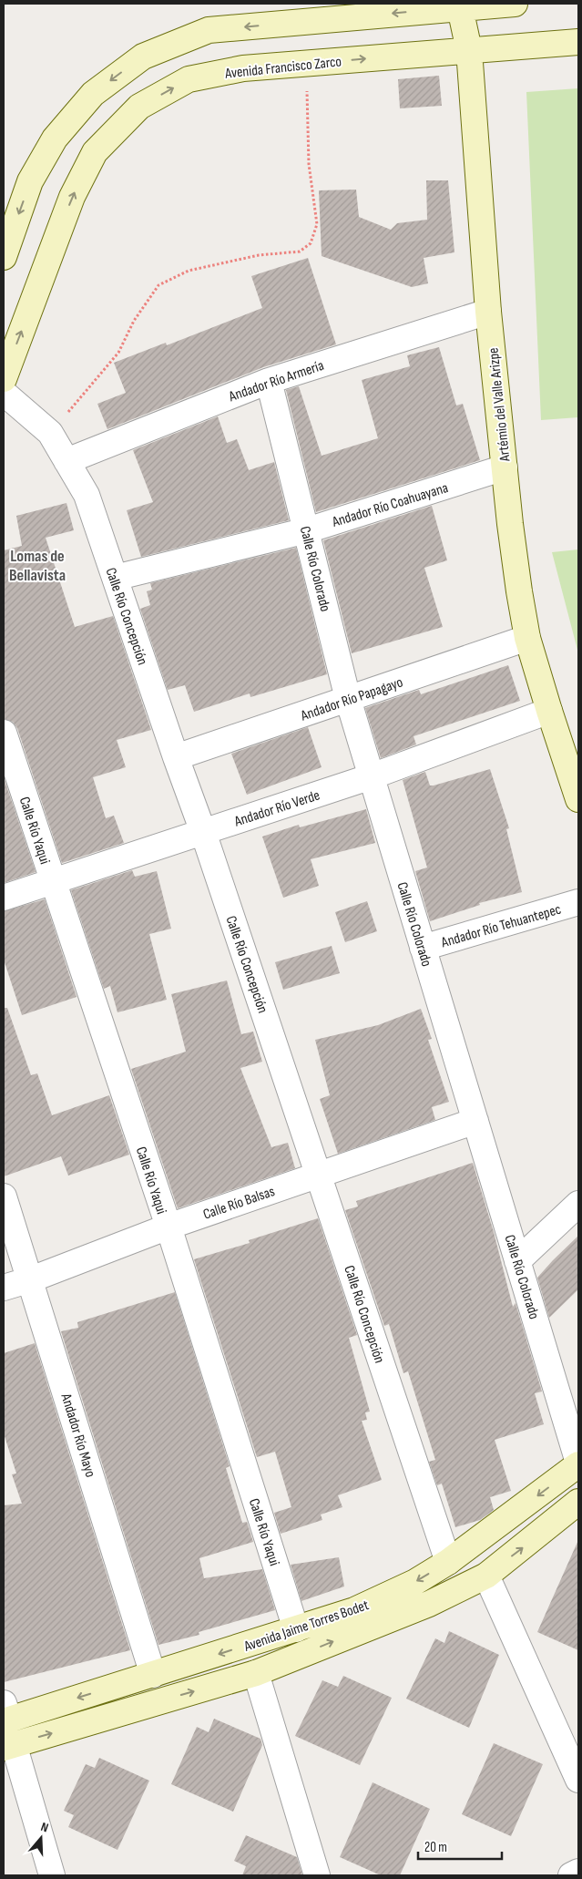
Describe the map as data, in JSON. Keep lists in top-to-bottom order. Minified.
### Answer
{"streets":{"street":["Avenida Francisco Zarco","Andador Río Armería","Artémio del Valle Arizpe","Andador Río Coahuayana","Calle Río Colorado","Calle Río Concepción","Andador Río Papagayo","Andador Río Verde","Calle Río Yaqui","Andador Río Tehuantepec","Calle Río Balsas","Andador Río Mayo","Avenida Jaime Torres Bodet"]},"crossings":[["Avenida Francisco Zarco","Artémio del Valle Arizpe"],["Andador Río Armería","Artémio del Valle Arizpe"],["Andador Río Armería","Calle Río Colorado"],["Andador Río Armería","Calle Río Concepción"],["Artémio del Valle Arizpe","Andador Río Coahuayana"],["Artémio del Valle Arizpe","Andador Río Papagayo"],["Artémio del Valle Arizpe","Andador Río Verde"],["Andador Río Coahuayana","Calle Río Colorado"],["Andador Río Coahuayana","Calle Río Concepción"],["Calle Río Colorado","Andador Río Papagayo"],["Calle Río Colorado","Andador Río Verde"],["Calle Río Colorado","Andador Río Tehuantepec"],["Calle Río Colorado","Calle Río Balsas"],["Calle Río Colorado","Avenida Jaime Torres Bodet"],["Calle Río Concepción","Andador Río Papagayo"],["Calle Río Concepción","Andador Río Verde"],["Calle Río Concepción","Calle Río Balsas"],["Calle Río Concepción","Avenida Jaime Torres Bodet"],["Andador Río Verde","Calle Río Yaqui"],["Calle Río Yaqui","Calle Río Balsas"],["Calle Río Yaqui","Avenida Jaime Torres Bodet"],["Calle Río Balsas","Andador Río Mayo"],["Andador Río Mayo","Avenida Jaime Torres Bodet"]],"districts":["Lomas de Bellavista"],"scale_bar":"20 m","north":"top"}
